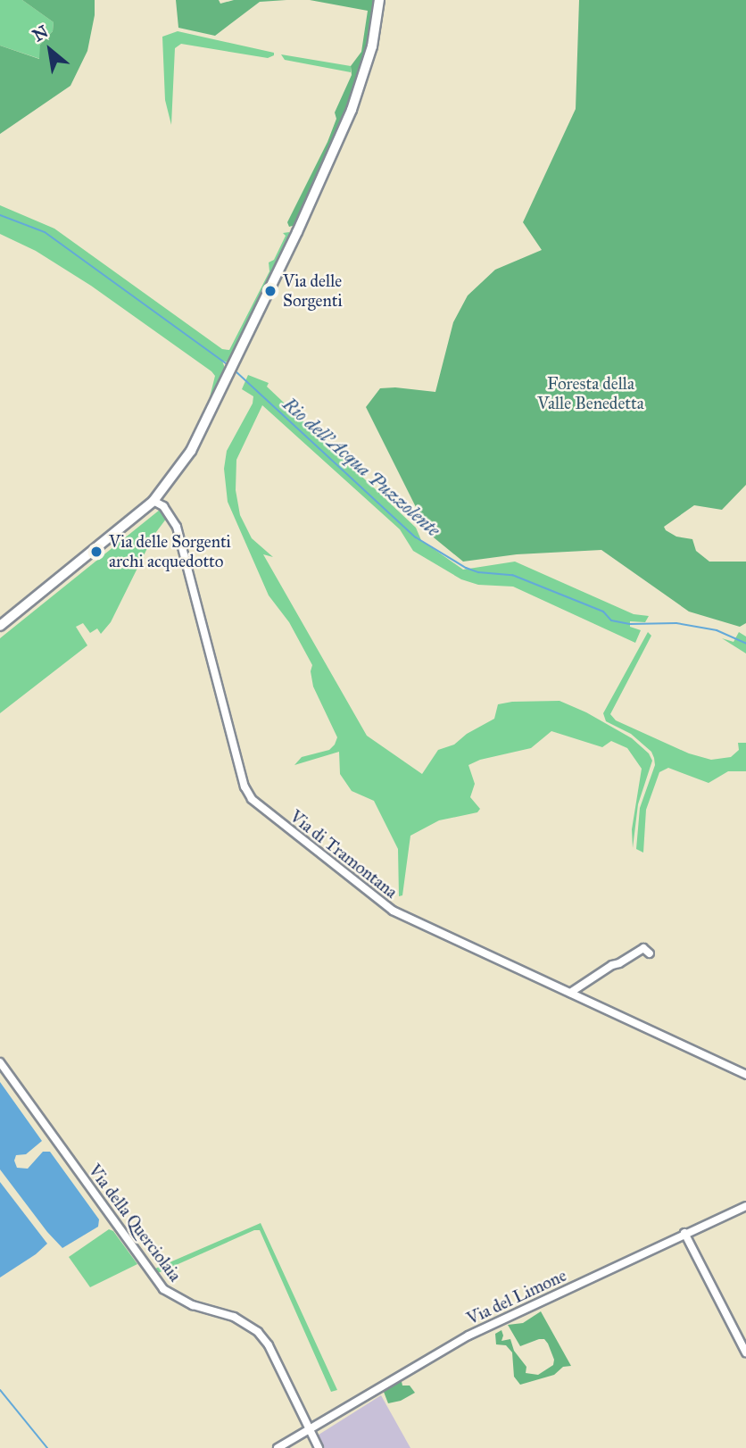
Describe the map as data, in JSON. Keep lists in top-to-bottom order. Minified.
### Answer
{"streets":{"street":["Via di Tramontana","Via della Querciolaia","Via del Limone"]},"crossings":[["Via della Querciolaia","Via del Limone"]],"water":["Rio dell'Acqua Puzzolente"],"parks":["Foresta della Valle Benedetta"],"places":["Via delle Sorgenti","Via delle Sorgenti archi acquedotto"],"north":"top left"}
